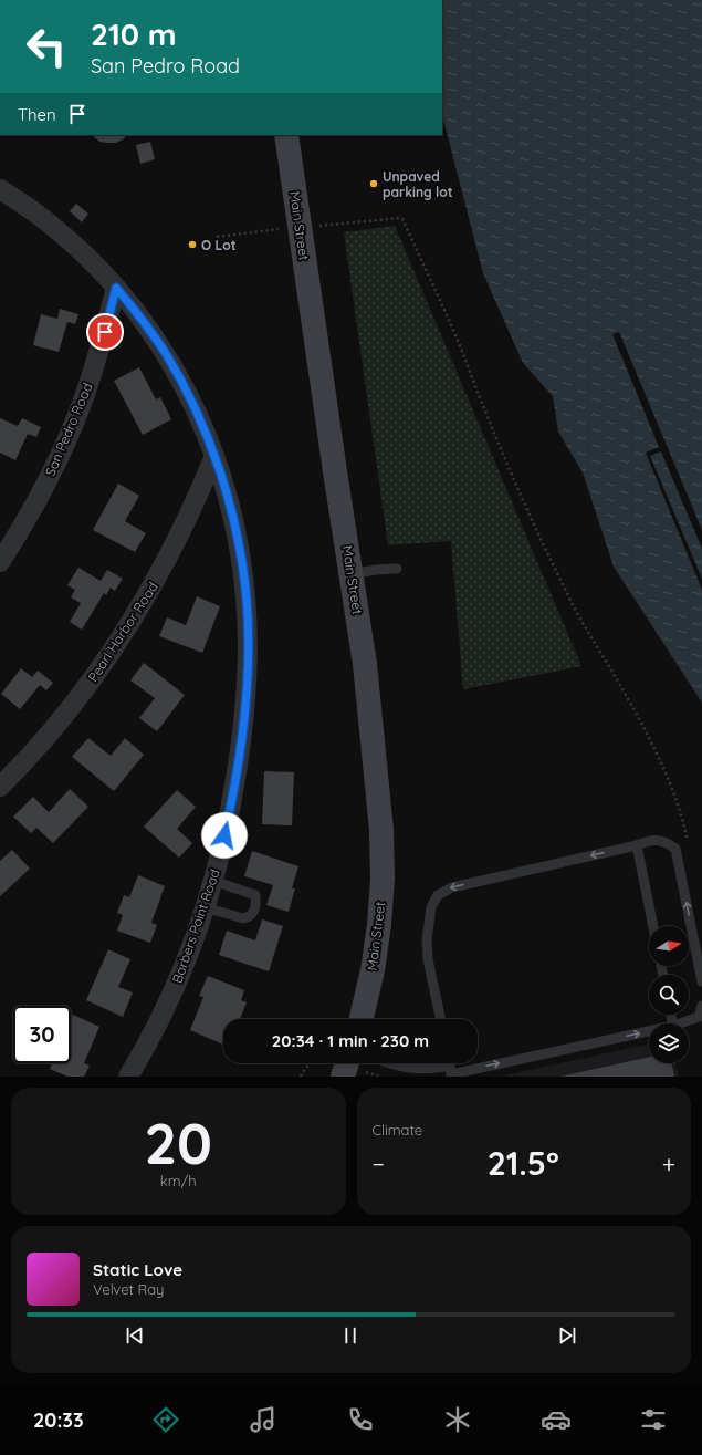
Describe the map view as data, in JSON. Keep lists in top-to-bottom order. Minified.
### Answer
{"streets":{"street":["Main Street","San Pedro Road","Pearl Harbor Road","Barbers Point Road"]},"crossings":[["San Pedro Road","Barbers Point Road"],["Pearl Harbor Road","Barbers Point Road"]],"places":["Unpaved parking lot","O Lot"],"north":"right","page":{"turn":["210 m","San Pedro Road"],"then":"Then","limit":"30","trip":"20:34 · 1 min · 230 m","tile":[["20","km/h"],"Climate"],"heat":["−","21.5°","+"],"song":["Static Love","Velvet Ray"],"tabs":"20:33"}}
